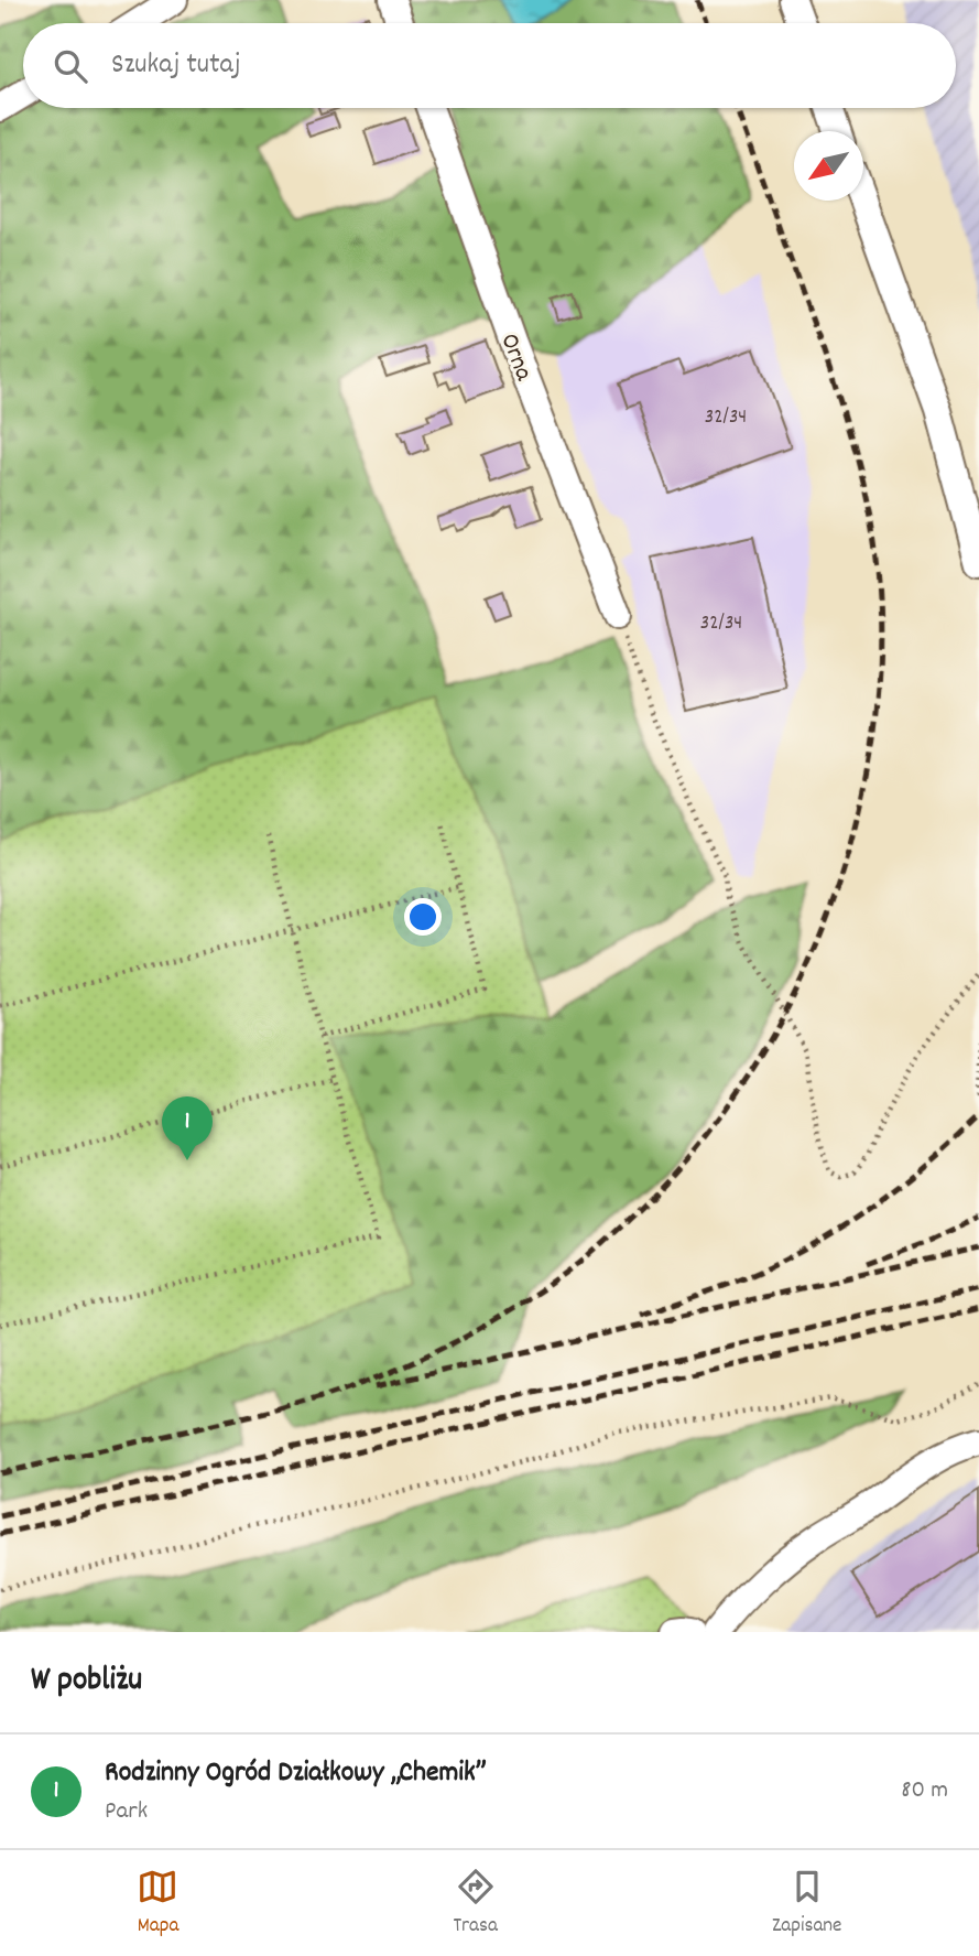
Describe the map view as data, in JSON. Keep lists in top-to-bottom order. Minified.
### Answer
{"streets":{"street":["Orna"]},"house_numbers":["32/34","32/34"],"north":"bottom left","page":{"search":"Szukaj tutaj","pins":"1","heading":"W pobliżu","list":[{"mark":"1","name":"Rodzinny Ogród Działkowy „Chemik”","note":"Park","value":"80 m"}],"nav":["Mapa","Trasa","Zapisane"]}}
